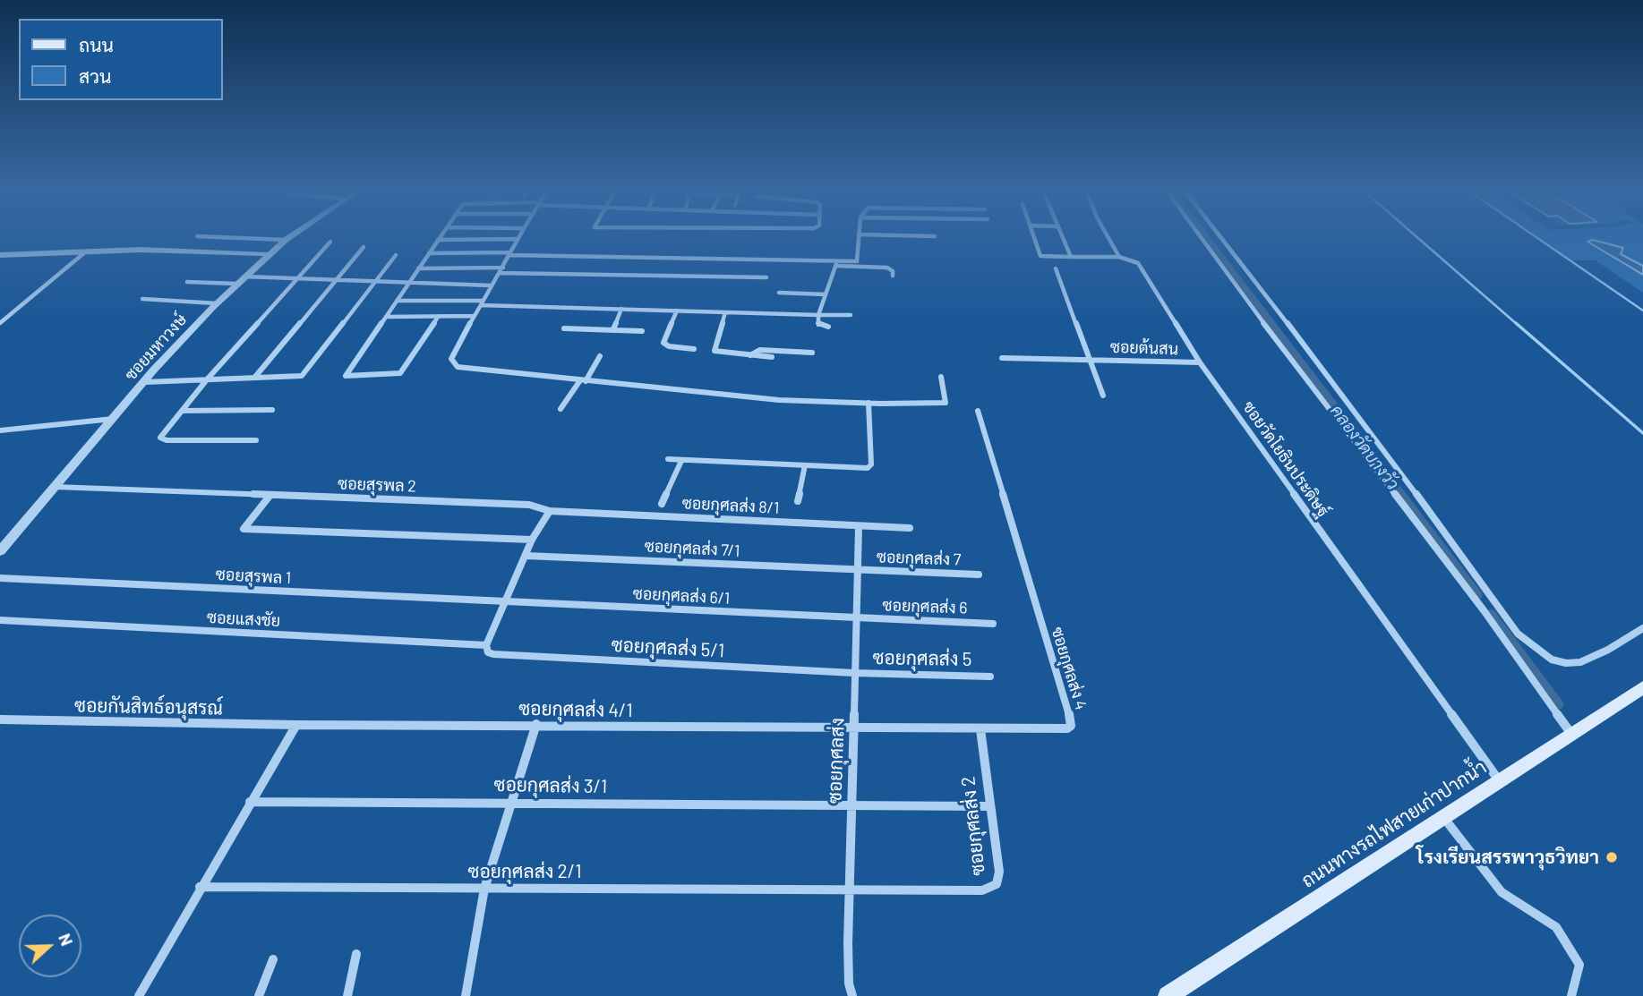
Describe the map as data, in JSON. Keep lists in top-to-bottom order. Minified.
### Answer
{"streets":{"main road":["ถนนทางรถไฟสายเก่าปากน้ำ"],"street":["ซอยมหาวงษ์","ซอยต้นสน","ซอยวัดโยธินประดิษฐ์","ซอยสุรพล 2","ซอยกุศลส่ง 8/1","ซอยกุศลส่ง 7/1","ซอยกุศลส่ง 7","ซอยสุรพล 1","ซอยกุศลส่ง 6/1","ซอยกุศลส่ง 6","ซอยแสงชัย","ซอยกุศลส่ง 5/1","ซอยกุศลส่ง 5","ซอยกุศลส่ง 4","ซอยกันสิทธ์อนุสรณ์","ซอยกุศลส่ง 4/1","ซอยกุศลส่ง","ซอยกุศลส่ง 3/1","ซอยกุศลส่ง 2","ซอยกุศลส่ง 2/1"]},"crossings":[["ซอยมหาวงษ์","ซอยสุรพล 2"],["ซอยต้นสน","ซอยวัดโยธินประดิษฐ์"],["ซอยวัดโยธินประดิษฐ์","ถนนทางรถไฟสายเก่าปากน้ำ"],["ซอยสุรพล 2","ซอยกุศลส่ง 8/1"],["ซอยกุศลส่ง 8/1","ซอยกุศลส่ง"],["ซอยกุศลส่ง 7/1","ซอยกุศลส่ง 7"],["ซอยกุศลส่ง 7/1","ซอยกุศลส่ง"],["ซอยกุศลส่ง 7","ซอยกุศลส่ง"],["ซอยสุรพล 1","ซอยกุศลส่ง 6/1"],["ซอยกุศลส่ง 6/1","ซอยกุศลส่ง 6"],["ซอยกุศลส่ง 6/1","ซอยกุศลส่ง"],["ซอยกุศลส่ง 6","ซอยกุศลส่ง"],["ซอยแสงชัย","ซอยกุศลส่ง 5/1"],["ซอยกุศลส่ง 5/1","ซอยกุศลส่ง 5"],["ซอยกุศลส่ง 5/1","ซอยกุศลส่ง"],["ซอยกุศลส่ง 5","ซอยกุศลส่ง"],["ซอยกุศลส่ง 4","ซอยกุศลส่ง 4/1"],["ซอยกุศลส่ง 4","ซอยกุศลส่ง"],["ซอยกุศลส่ง 4","ซอยกุศลส่ง 2"],["ซอยกันสิทธ์อนุสรณ์","ซอยกุศลส่ง 4/1"],["ซอยกุศลส่ง 4/1","ซอยกุศลส่ง"],["ซอยกุศลส่ง","ซอยกุศลส่ง 3/1"],["ซอยกุศลส่ง","ซอยกุศลส่ง 2"],["ซอยกุศลส่ง","ซอยกุศลส่ง 2/1"],["ซอยกุศลส่ง 3/1","ซอยกุศลส่ง 2"],["ซอยกุศลส่ง 2","ซอยกุศลส่ง 2/1"]],"water":["คลองวัดบางวัว"],"places":["โรงเรียนสรรพาวุธวิทยา"],"legend":["ถนน","สวน"],"north":"right"}
